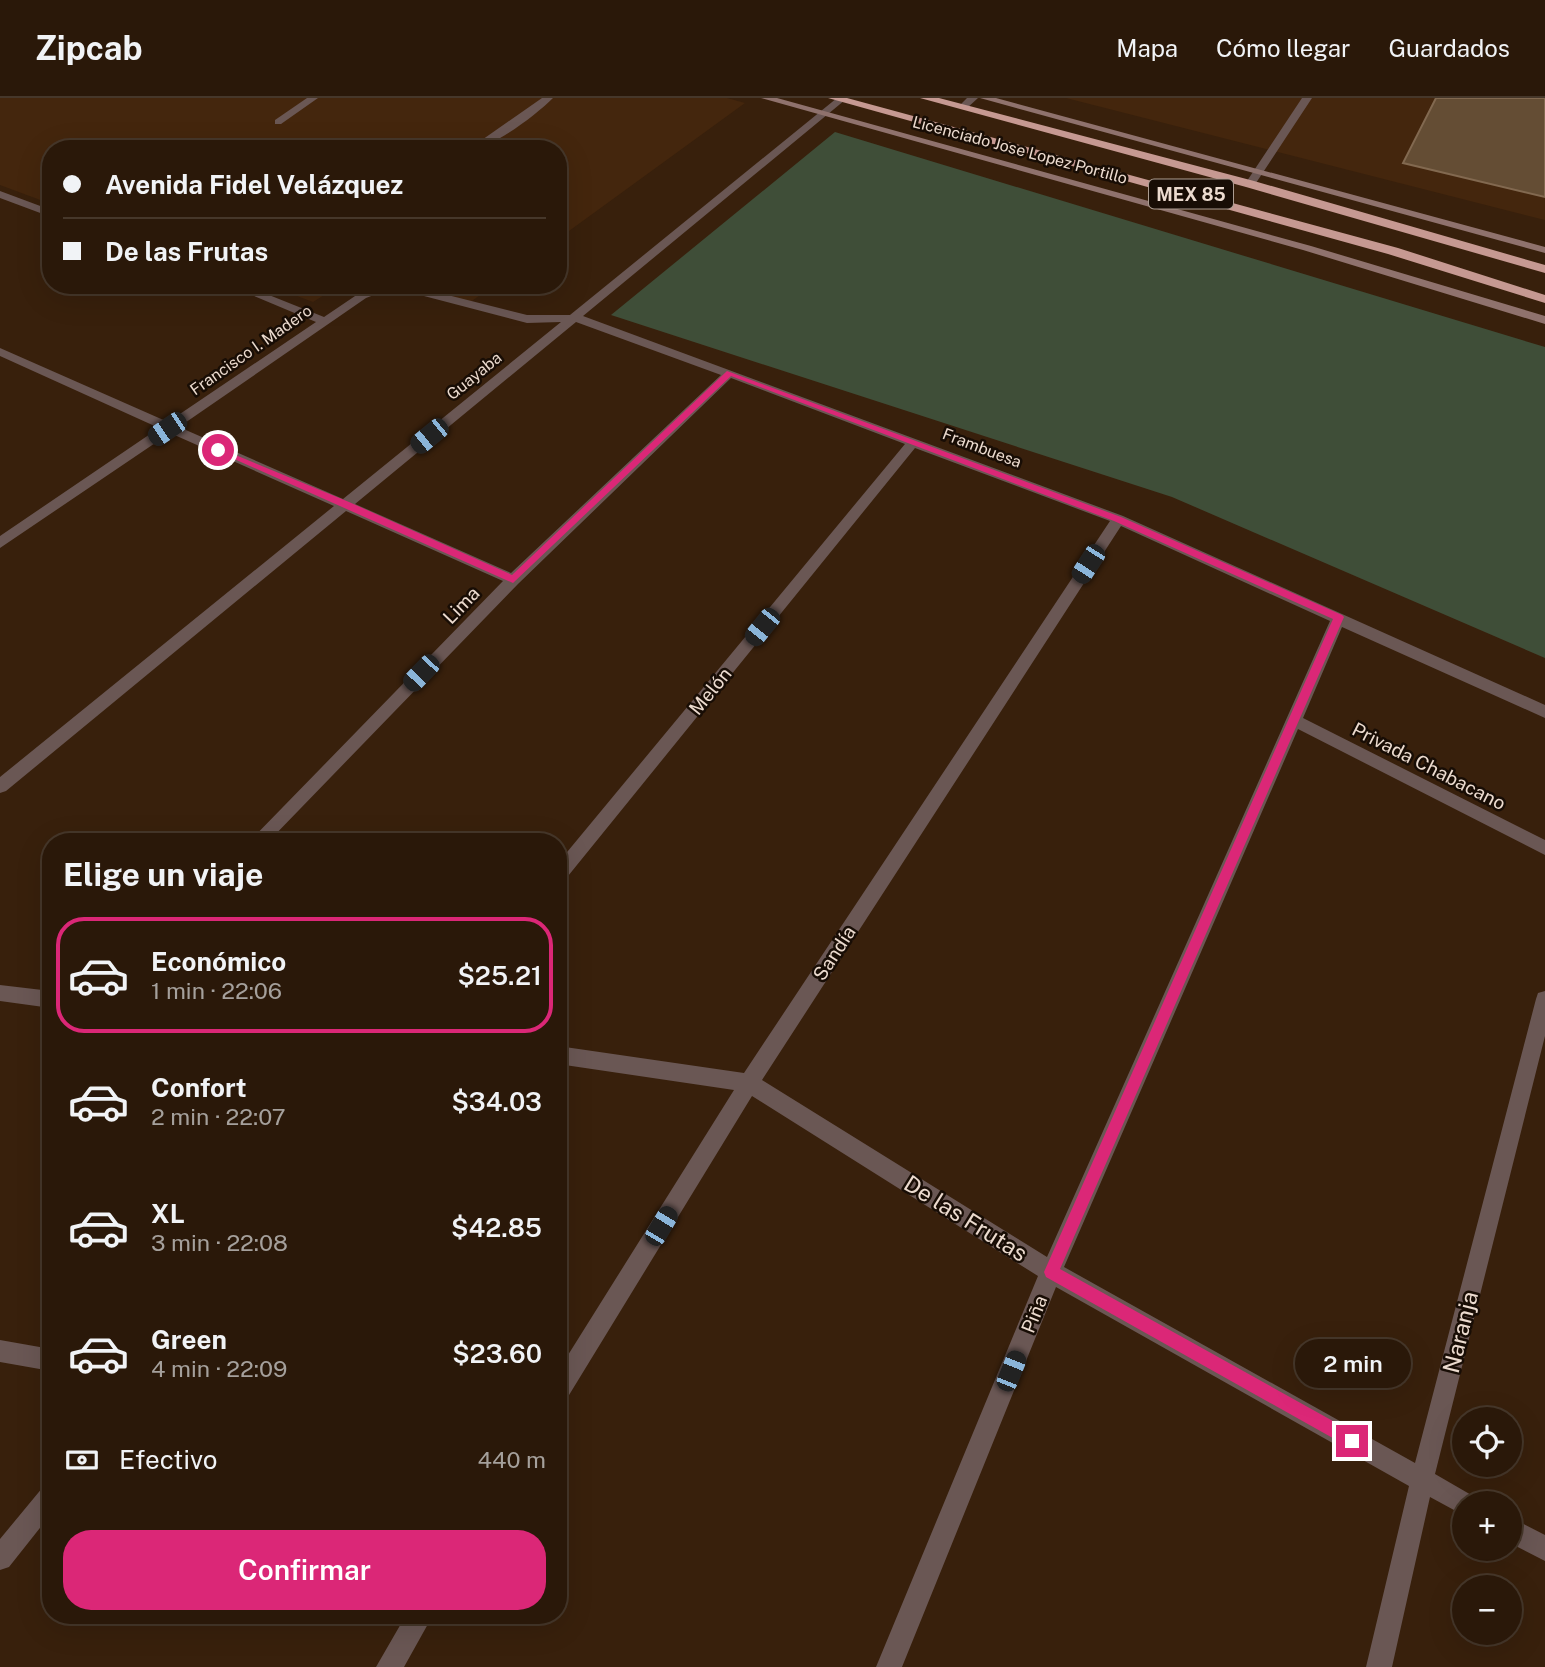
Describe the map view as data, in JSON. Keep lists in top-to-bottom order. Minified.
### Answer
{"streets":{"highway":["Licenciado Jose Lopez Portillo","MEX 85"],"street":["Francisco I. Madero","Guayaba","Frambuesa","Lima","Melón","Privada Chabacano","Sandía","De las Frutas","Piña","Naranja"]},"crossings":[["Licenciado Jose Lopez Portillo","Guayaba"],["Guayaba","Frambuesa"],["Frambuesa","Lima"],["Frambuesa","Melón"],["Frambuesa","Sandía"],["Frambuesa","Piña"],["Privada Chabacano","Piña"],["Sandía","De las Frutas"],["De las Frutas","Piña"],["De las Frutas","Naranja"]],"page":{"header":"Zipcab","nav":["Mapa","Cómo llegar","Guardados"],"banner":["Avenida Fidel Velázquez","De las Frutas"],"heading":"Elige un viaje","list":[{"name":"Económico","note":"1 min · 22:06","value":"$25.21"},{"name":"Confort","note":"2 min · 22:07","value":"$34.03"},{"name":"XL","note":"3 min · 22:08","value":"$42.85"},{"name":"Green","note":"4 min · 22:09","value":"$23.60"}],"bubble":"2 min","map_buttons":["+","−"],"pay":["Efectivo","440 m"],"buttons":"Confirmar"}}
